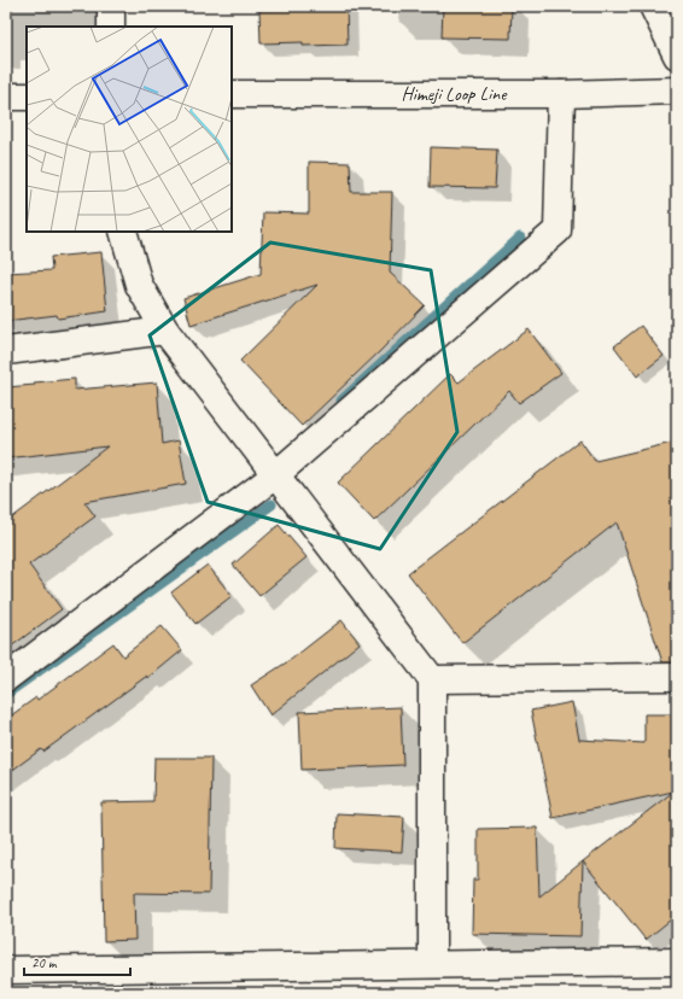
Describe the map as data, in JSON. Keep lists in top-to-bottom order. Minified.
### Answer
{"streets":{"street":["Himeji Loop Line"]},"scale_bar":"20 m"}
